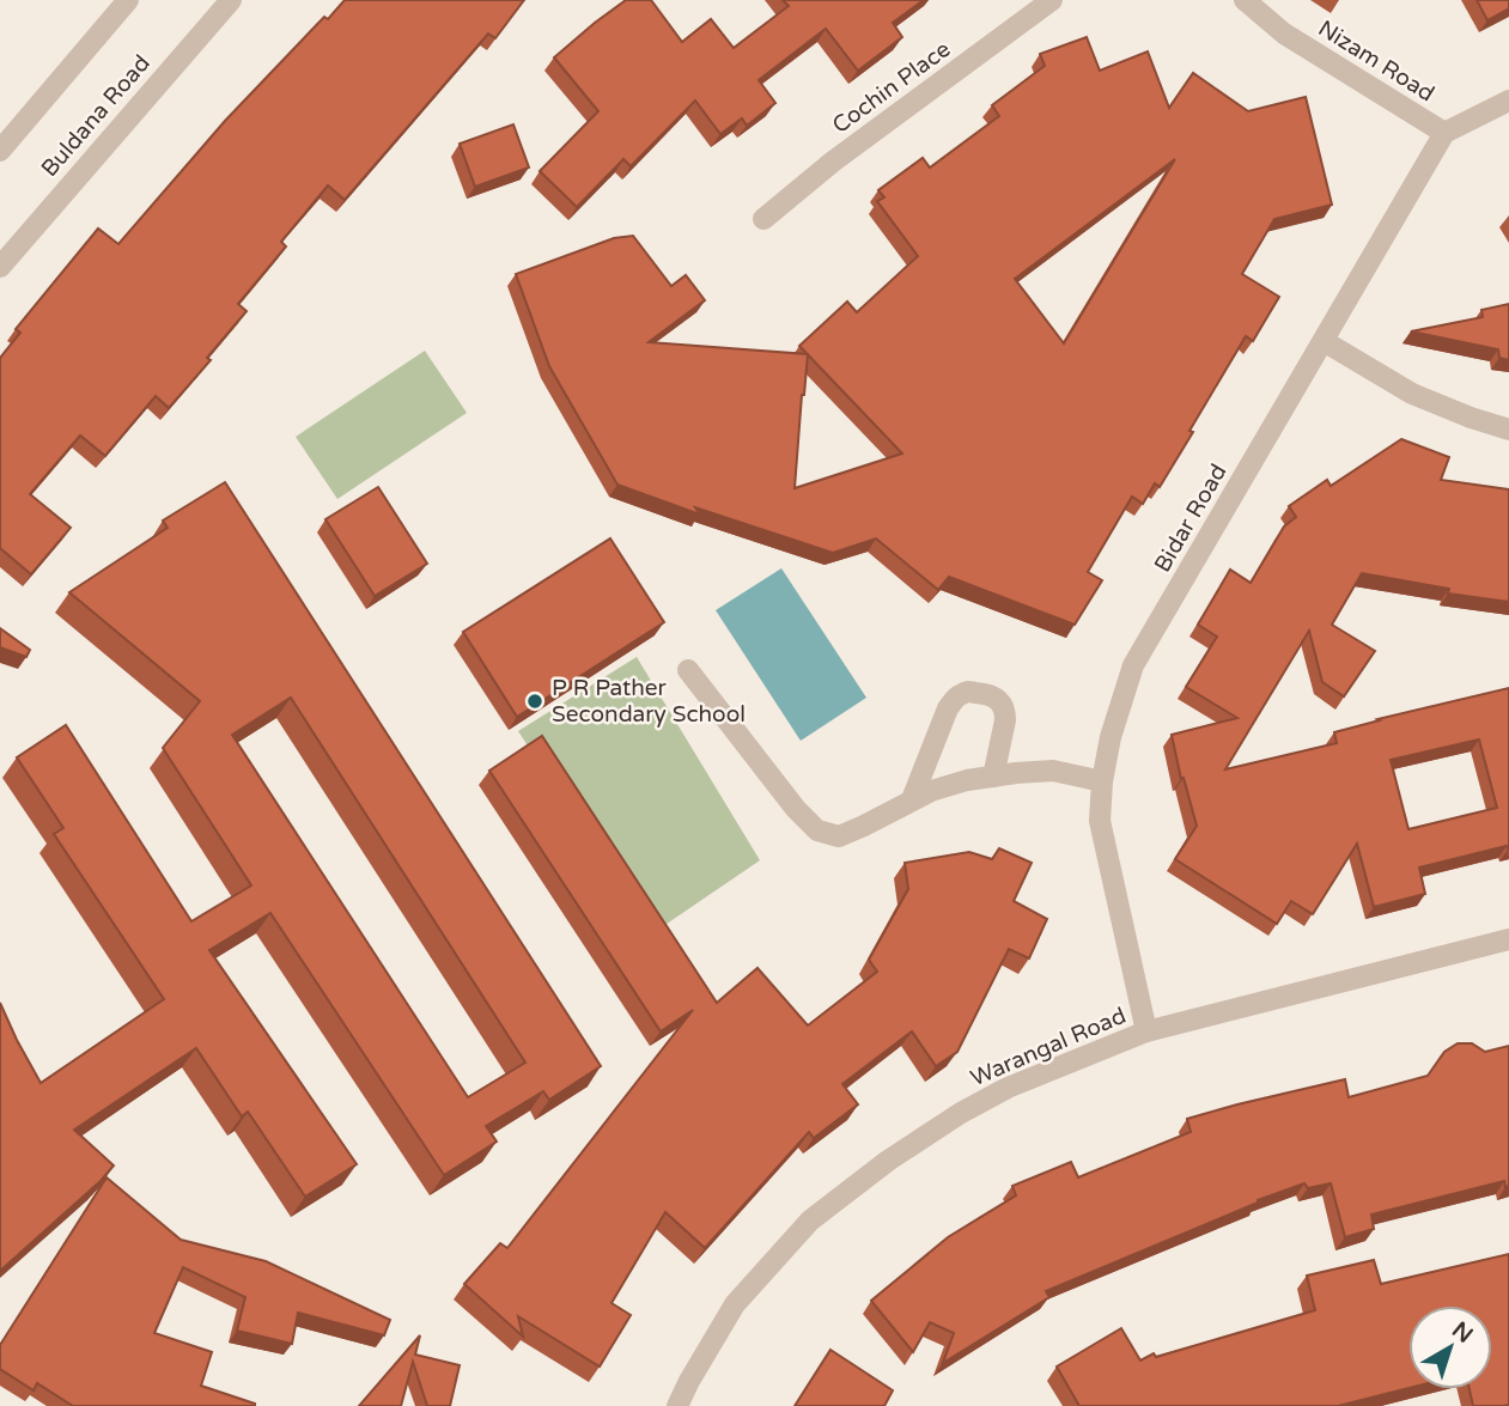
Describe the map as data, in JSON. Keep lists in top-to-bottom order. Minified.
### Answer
{"streets":{"street":["Nizam Road","Cochin Place","Buldana Road","Bidar Road","Warangal Road"]},"crossings":[["Nizam Road","Bidar Road"],["Bidar Road","Warangal Road"]],"places":["P R Pather Secondary School"],"north":"top right"}
